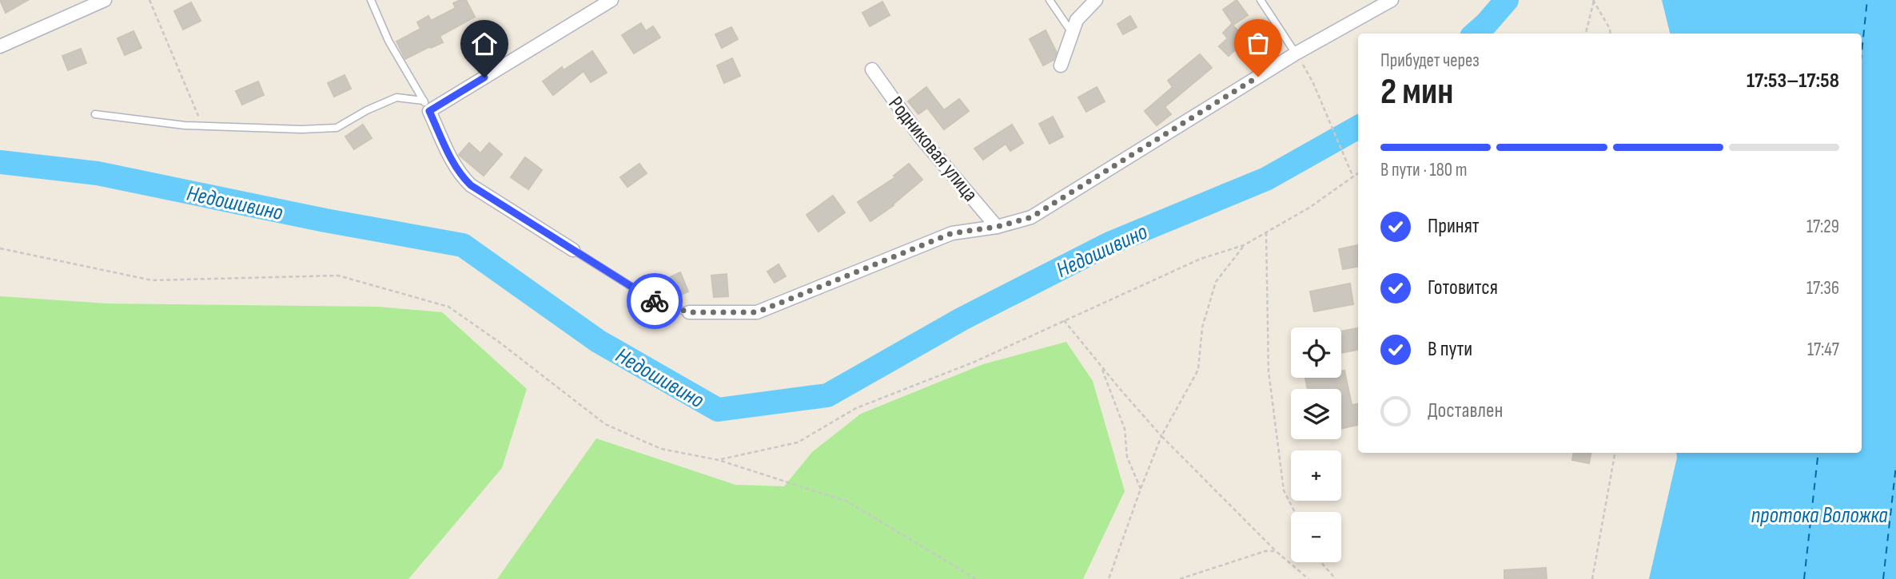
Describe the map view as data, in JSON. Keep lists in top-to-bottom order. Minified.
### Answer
{"streets":{"street":["Родниковая улица"]},"water":["Недошивино","протока Воложка"],"page":{"heading":["2 мин","Прибудет через","17:53–17:58"],"bar":"В пути · 180 m","list":[["Принят","17:29"],["Готовится","17:36"],["В пути","17:47"],"Доставлен"],"map_buttons":["+","−"]}}
